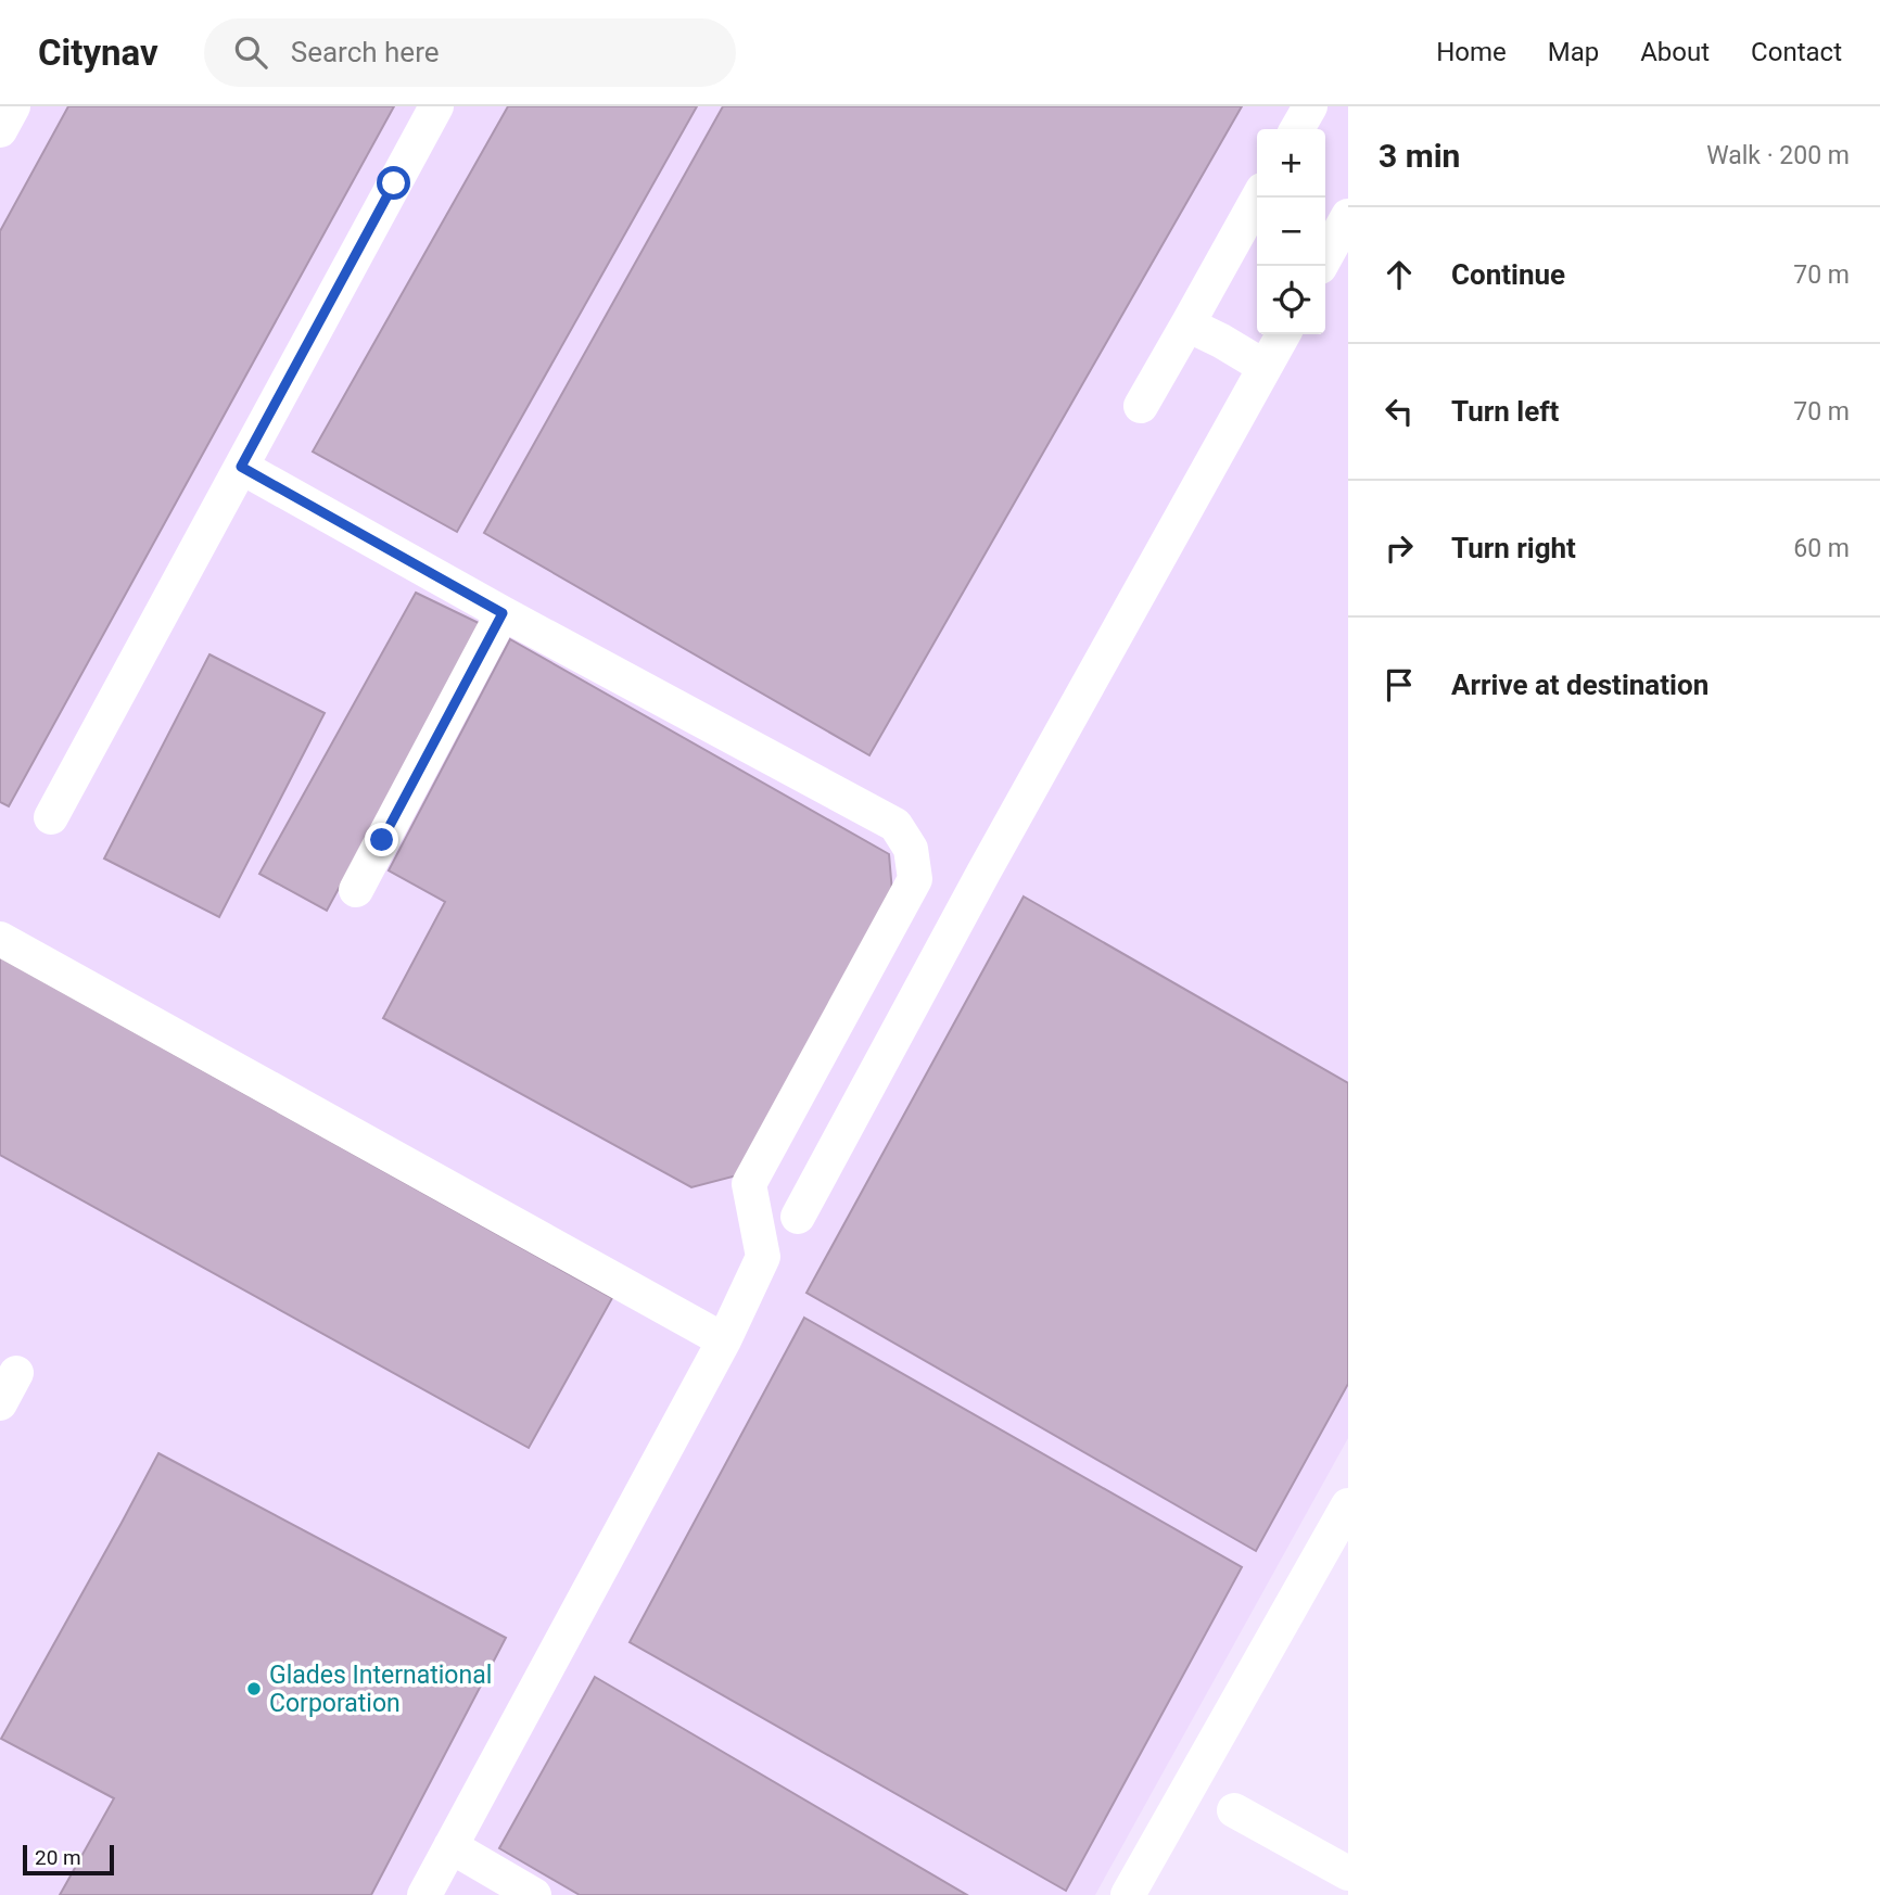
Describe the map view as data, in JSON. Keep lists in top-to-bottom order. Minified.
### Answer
{"places":["Glades International Corporation"],"scale_bar":"20 m","page":{"header":"Citynav","search":"Search here","nav":["Home","Map","About","Contact"],"heading":["3 min","Walk · 200 m"],"map_buttons":["+","−"],"list":[["Continue","70 m"],["Turn left","70 m"],["Turn right","60 m"],"Arrive at destination"],"scale":"20 m"}}
